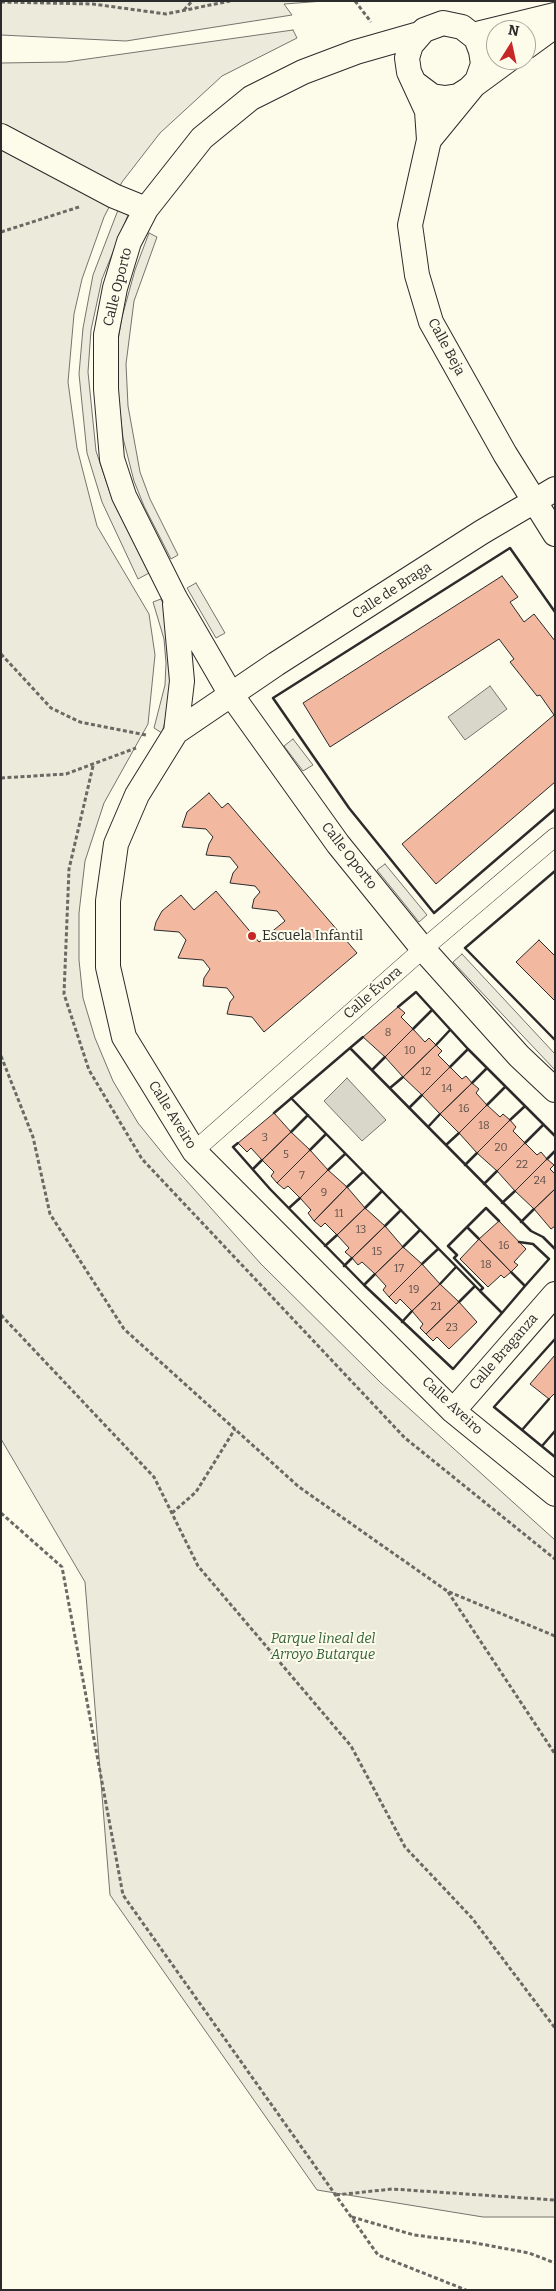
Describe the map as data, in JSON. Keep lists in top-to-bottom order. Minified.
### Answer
{"streets":{"street":["Calle Oporto","Calle Beja","Calle de Braga","Calle Évora","Calle Aveiro","Calle Braganza"]},"crossings":[["Calle Oporto","Calle de Braga"],["Calle Oporto","Calle Évora"],["Calle Oporto","Calle Aveiro"],["Calle Beja","Calle de Braga"],["Calle de Braga","Calle Aveiro"],["Calle Évora","Calle Aveiro"],["Calle Aveiro","Calle Braganza"]],"parks":["Parque lineal del Arroyo Butarque"],"places":["Escuela Infantil"],"house_numbers":["8","10","12","14","16","18","3","20","5","22","7","24","9","11","13","16","15","18","17","19","21","23"],"north":"top"}
